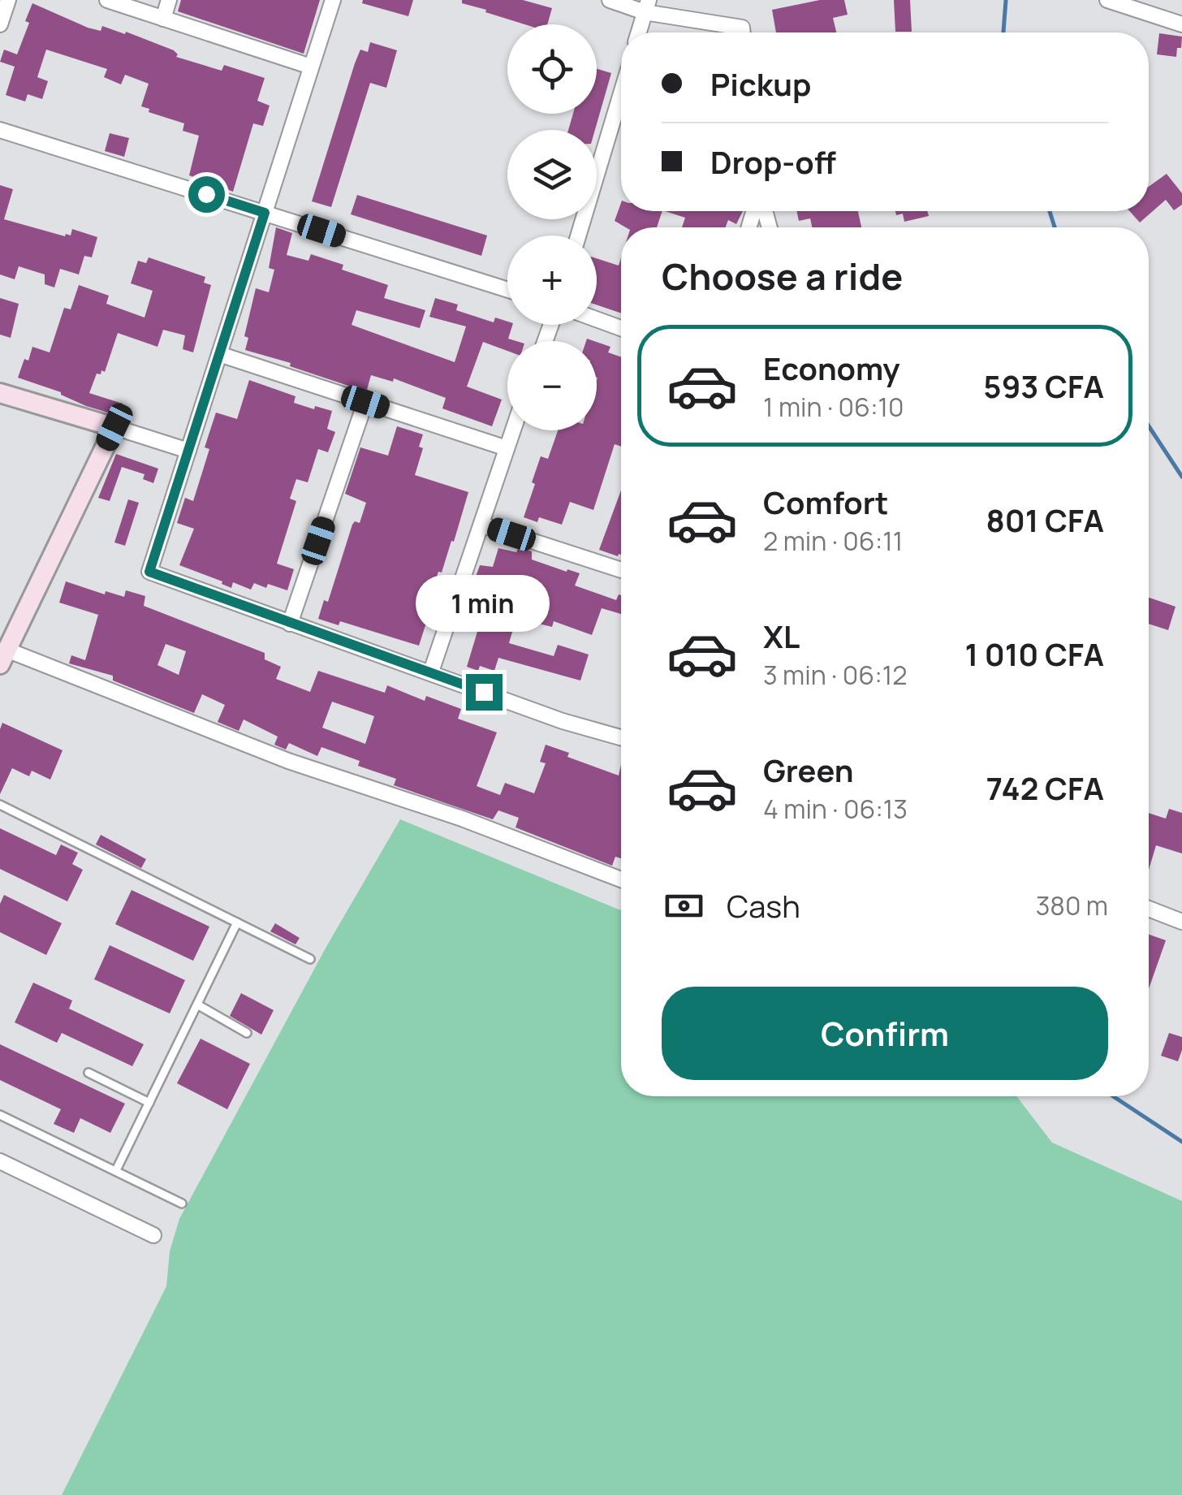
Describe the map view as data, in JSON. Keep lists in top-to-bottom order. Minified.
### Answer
{"page":{"map_buttons":["+","−"],"banner":["Pickup","Drop-off"],"heading":"Choose a ride","list":[{"name":"Economy","note":"1 min · 06:10","value":"593 CFA"},{"name":"Comfort","note":"2 min · 06:11","value":"801 CFA"},{"name":"XL","note":"3 min · 06:12","value":"1 010 CFA"},{"name":"Green","note":"4 min · 06:13","value":"742 CFA"}],"bubble":"1 min","pay":["Cash","380 m"],"buttons":"Confirm"}}
